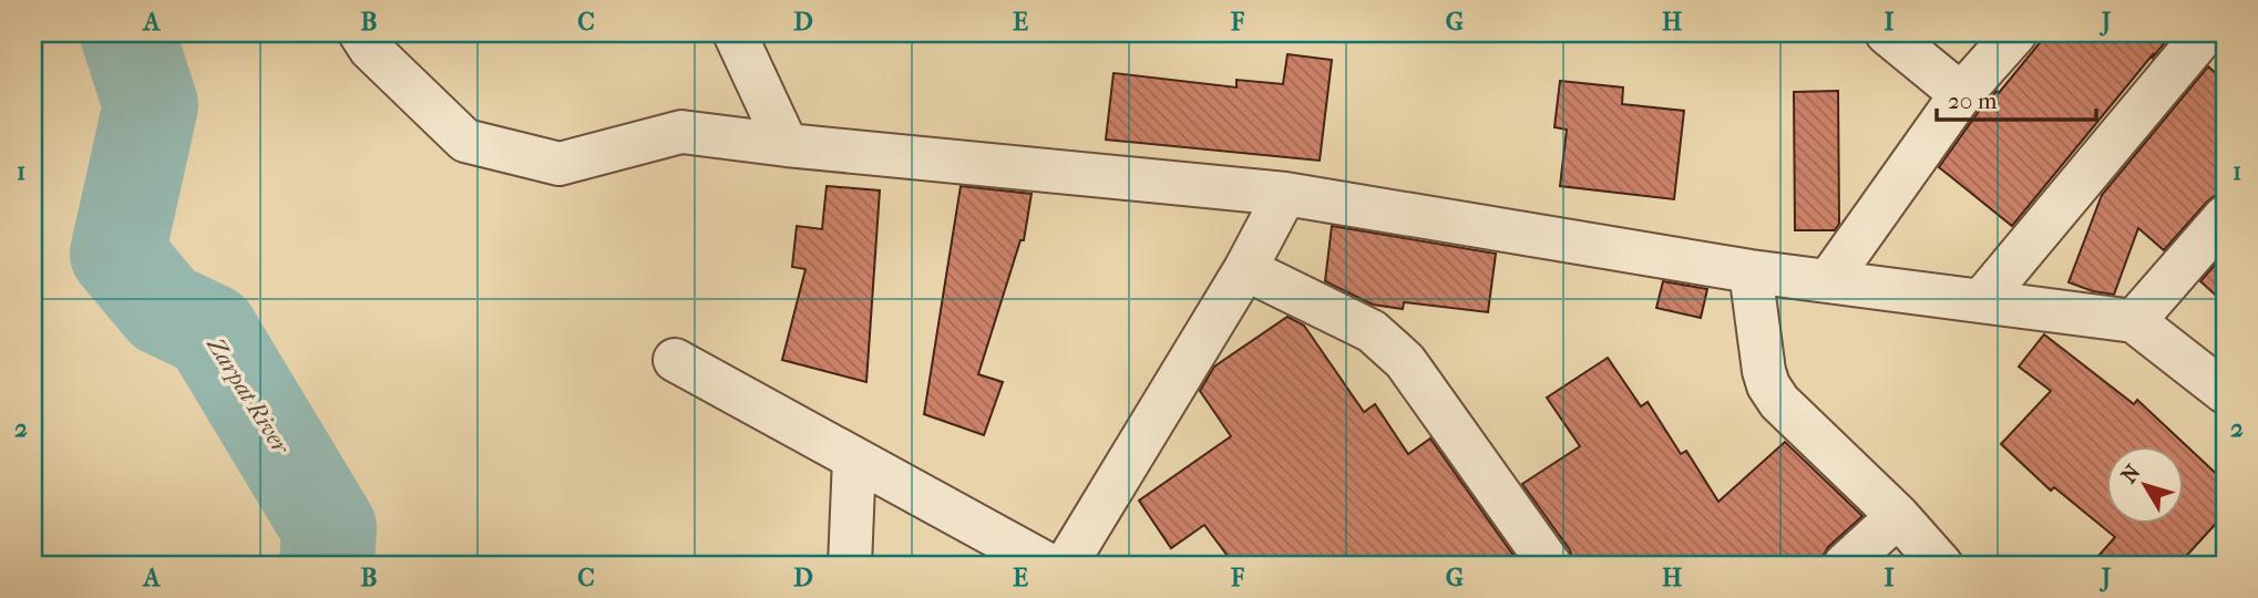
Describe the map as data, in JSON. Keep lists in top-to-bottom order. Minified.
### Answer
{"water":["Zarpat River"],"scale_bar":"20 m","north":"top left","grid":{"columns":["A","B","C","D","E","F","G","H","I","J"],"rows":["1","2"]}}
